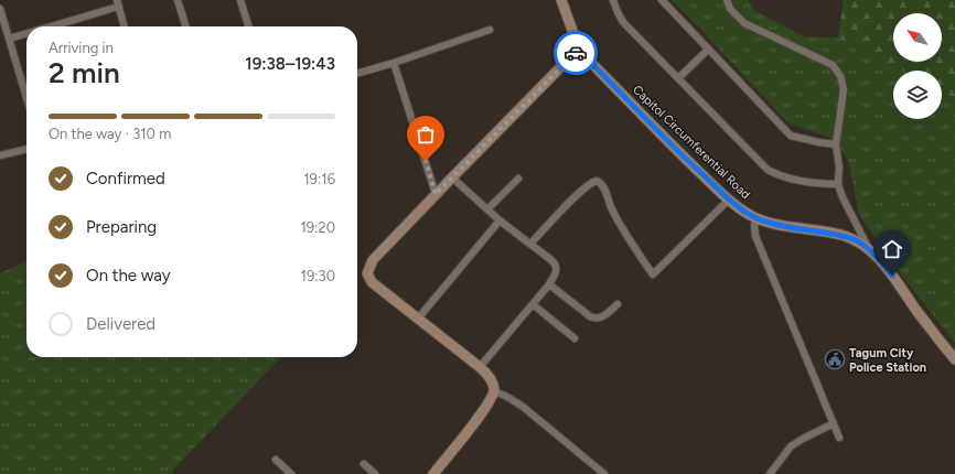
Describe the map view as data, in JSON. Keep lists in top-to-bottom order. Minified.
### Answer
{"streets":{"street":["Capitol Circumferential Road"]},"places":{"public building":["Tagum City Police Station"]},"north":"top left","page":{"heading":["2 min","Arriving in","19:38–19:43"],"bar":"On the way · 310 m","list":[["Confirmed","19:16"],["Preparing","19:20"],["On the way","19:30"],"Delivered"]}}
